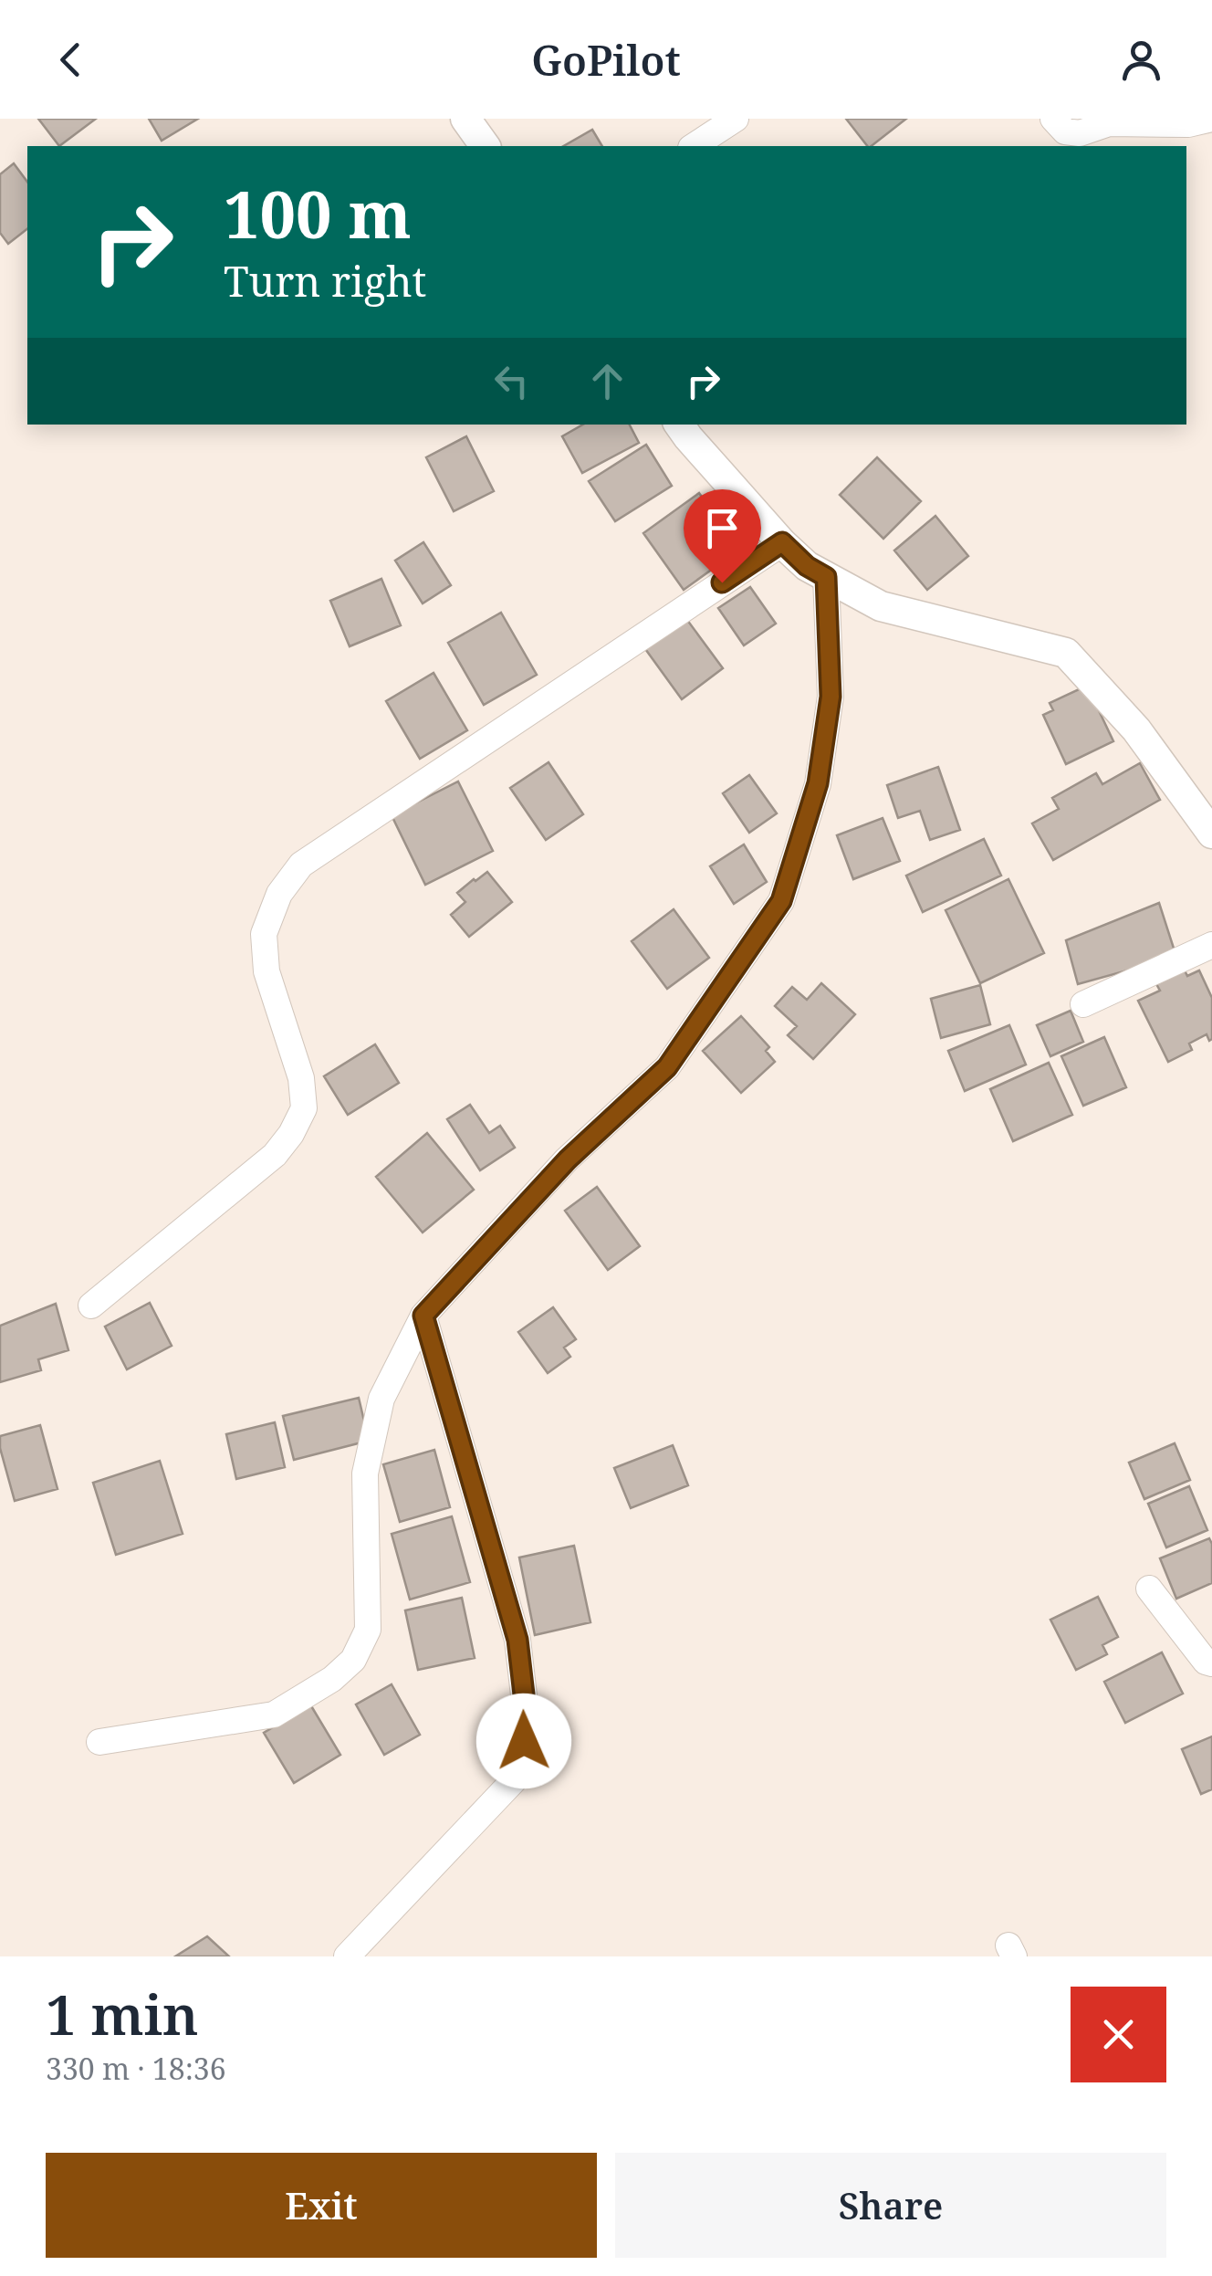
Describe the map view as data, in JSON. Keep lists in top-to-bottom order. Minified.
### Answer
{"page":{"header":"GoPilot","turn":["100 m","Turn right"],"heading":["1 min","330 m · 18:36"],"buttons":["Exit","Share"]}}
